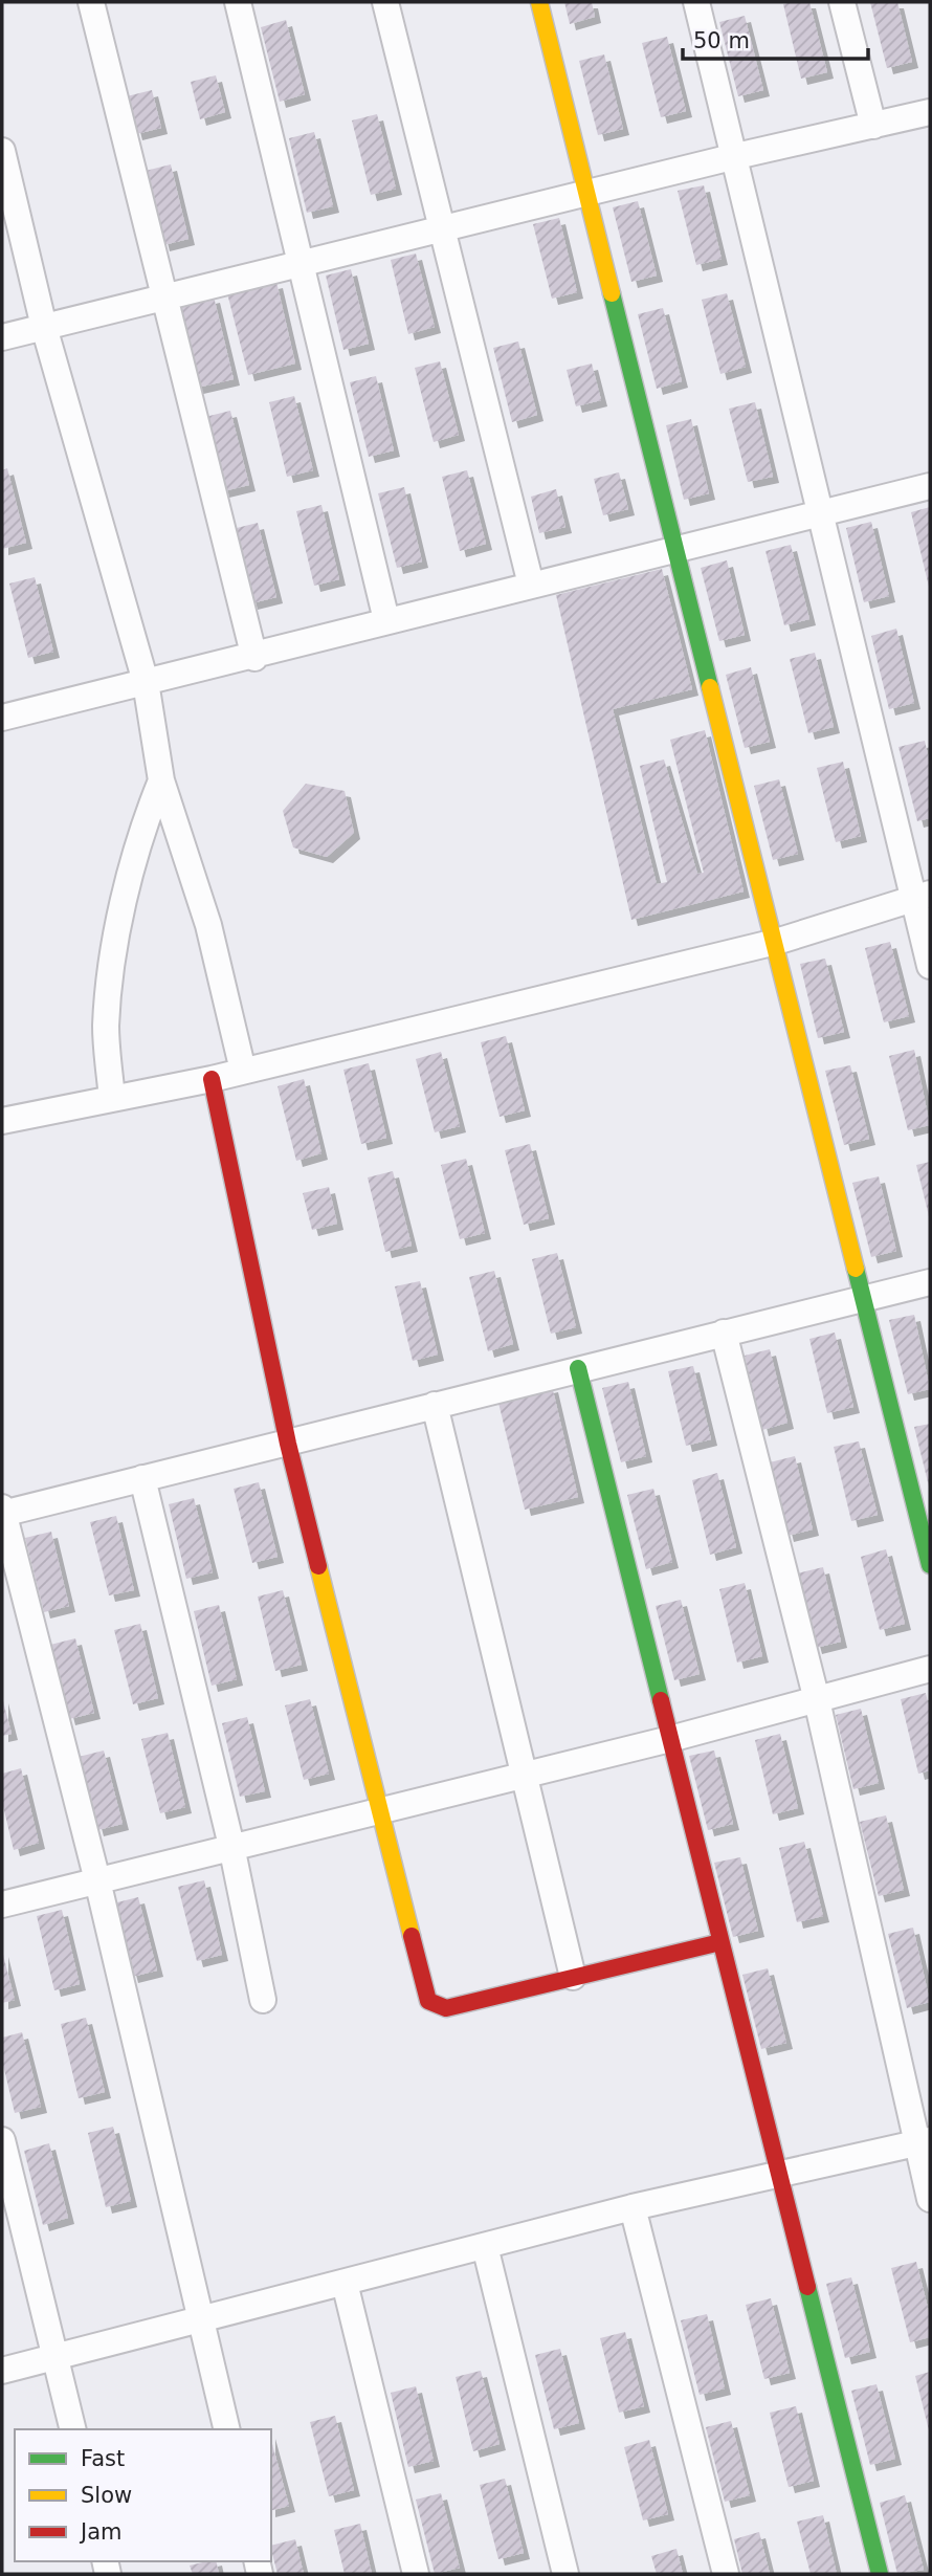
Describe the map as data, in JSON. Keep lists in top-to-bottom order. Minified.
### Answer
{"legend":["Fast","Slow","Jam"],"scale_bar":"50 m"}
